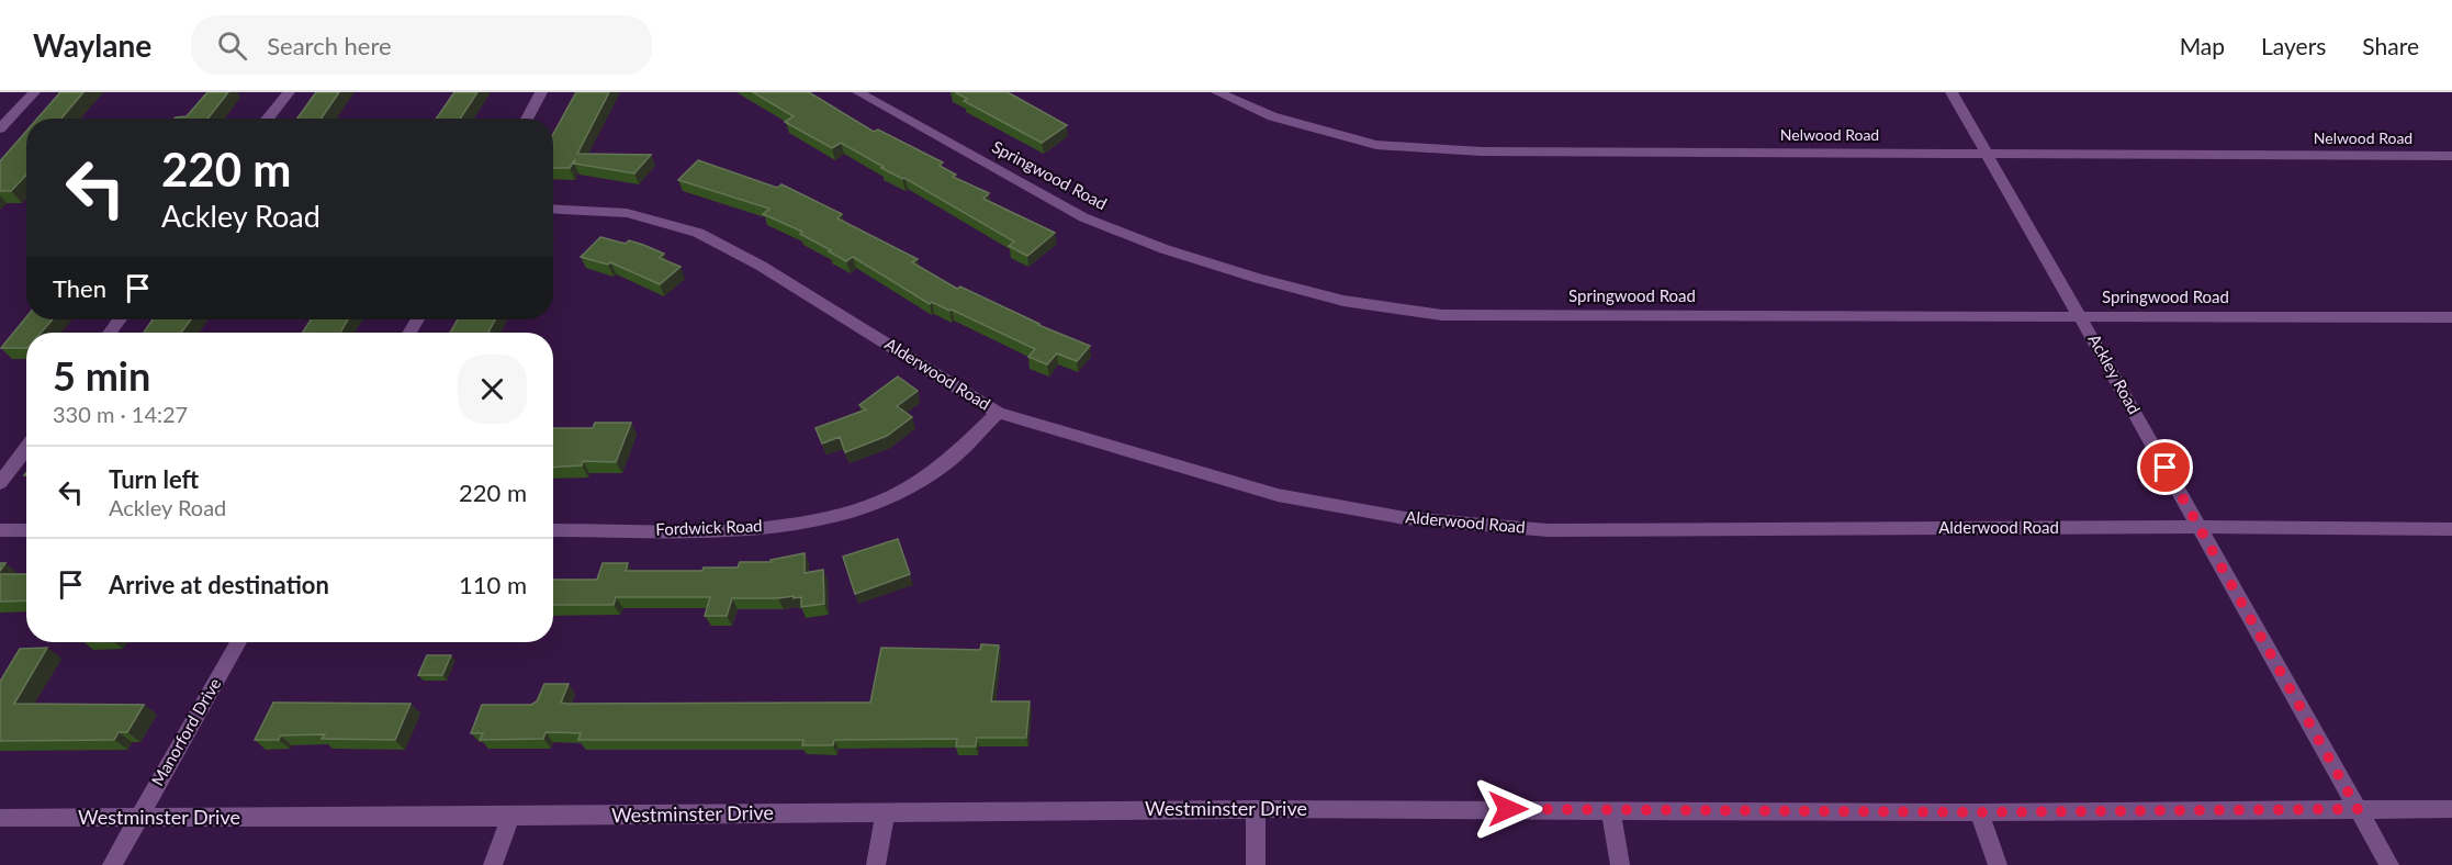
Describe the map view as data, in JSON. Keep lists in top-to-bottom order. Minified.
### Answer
{"streets":{"street":["Nelwood Road","Springwood Road","Alderwood Road","Ackley Road","Fordwick Road","Manorford Drive","Westminster Drive"]},"crossings":[["Nelwood Road","Ackley Road"],["Springwood Road","Ackley Road"],["Alderwood Road","Ackley Road"],["Alderwood Road","Fordwick Road"],["Ackley Road","Westminster Drive"],["Manorford Drive","Westminster Drive"]],"page":{"header":"Waylane","search":"Search here","nav":["Map","Layers","Share"],"turn":["220 m","Ackley Road"],"then":"Then","heading":["5 min","330 m · 14:27"],"list":[{"name":"Turn left","note":"Ackley Road","value":"220 m"},{"name":"Arrive at destination","value":"110 m"}]}}
